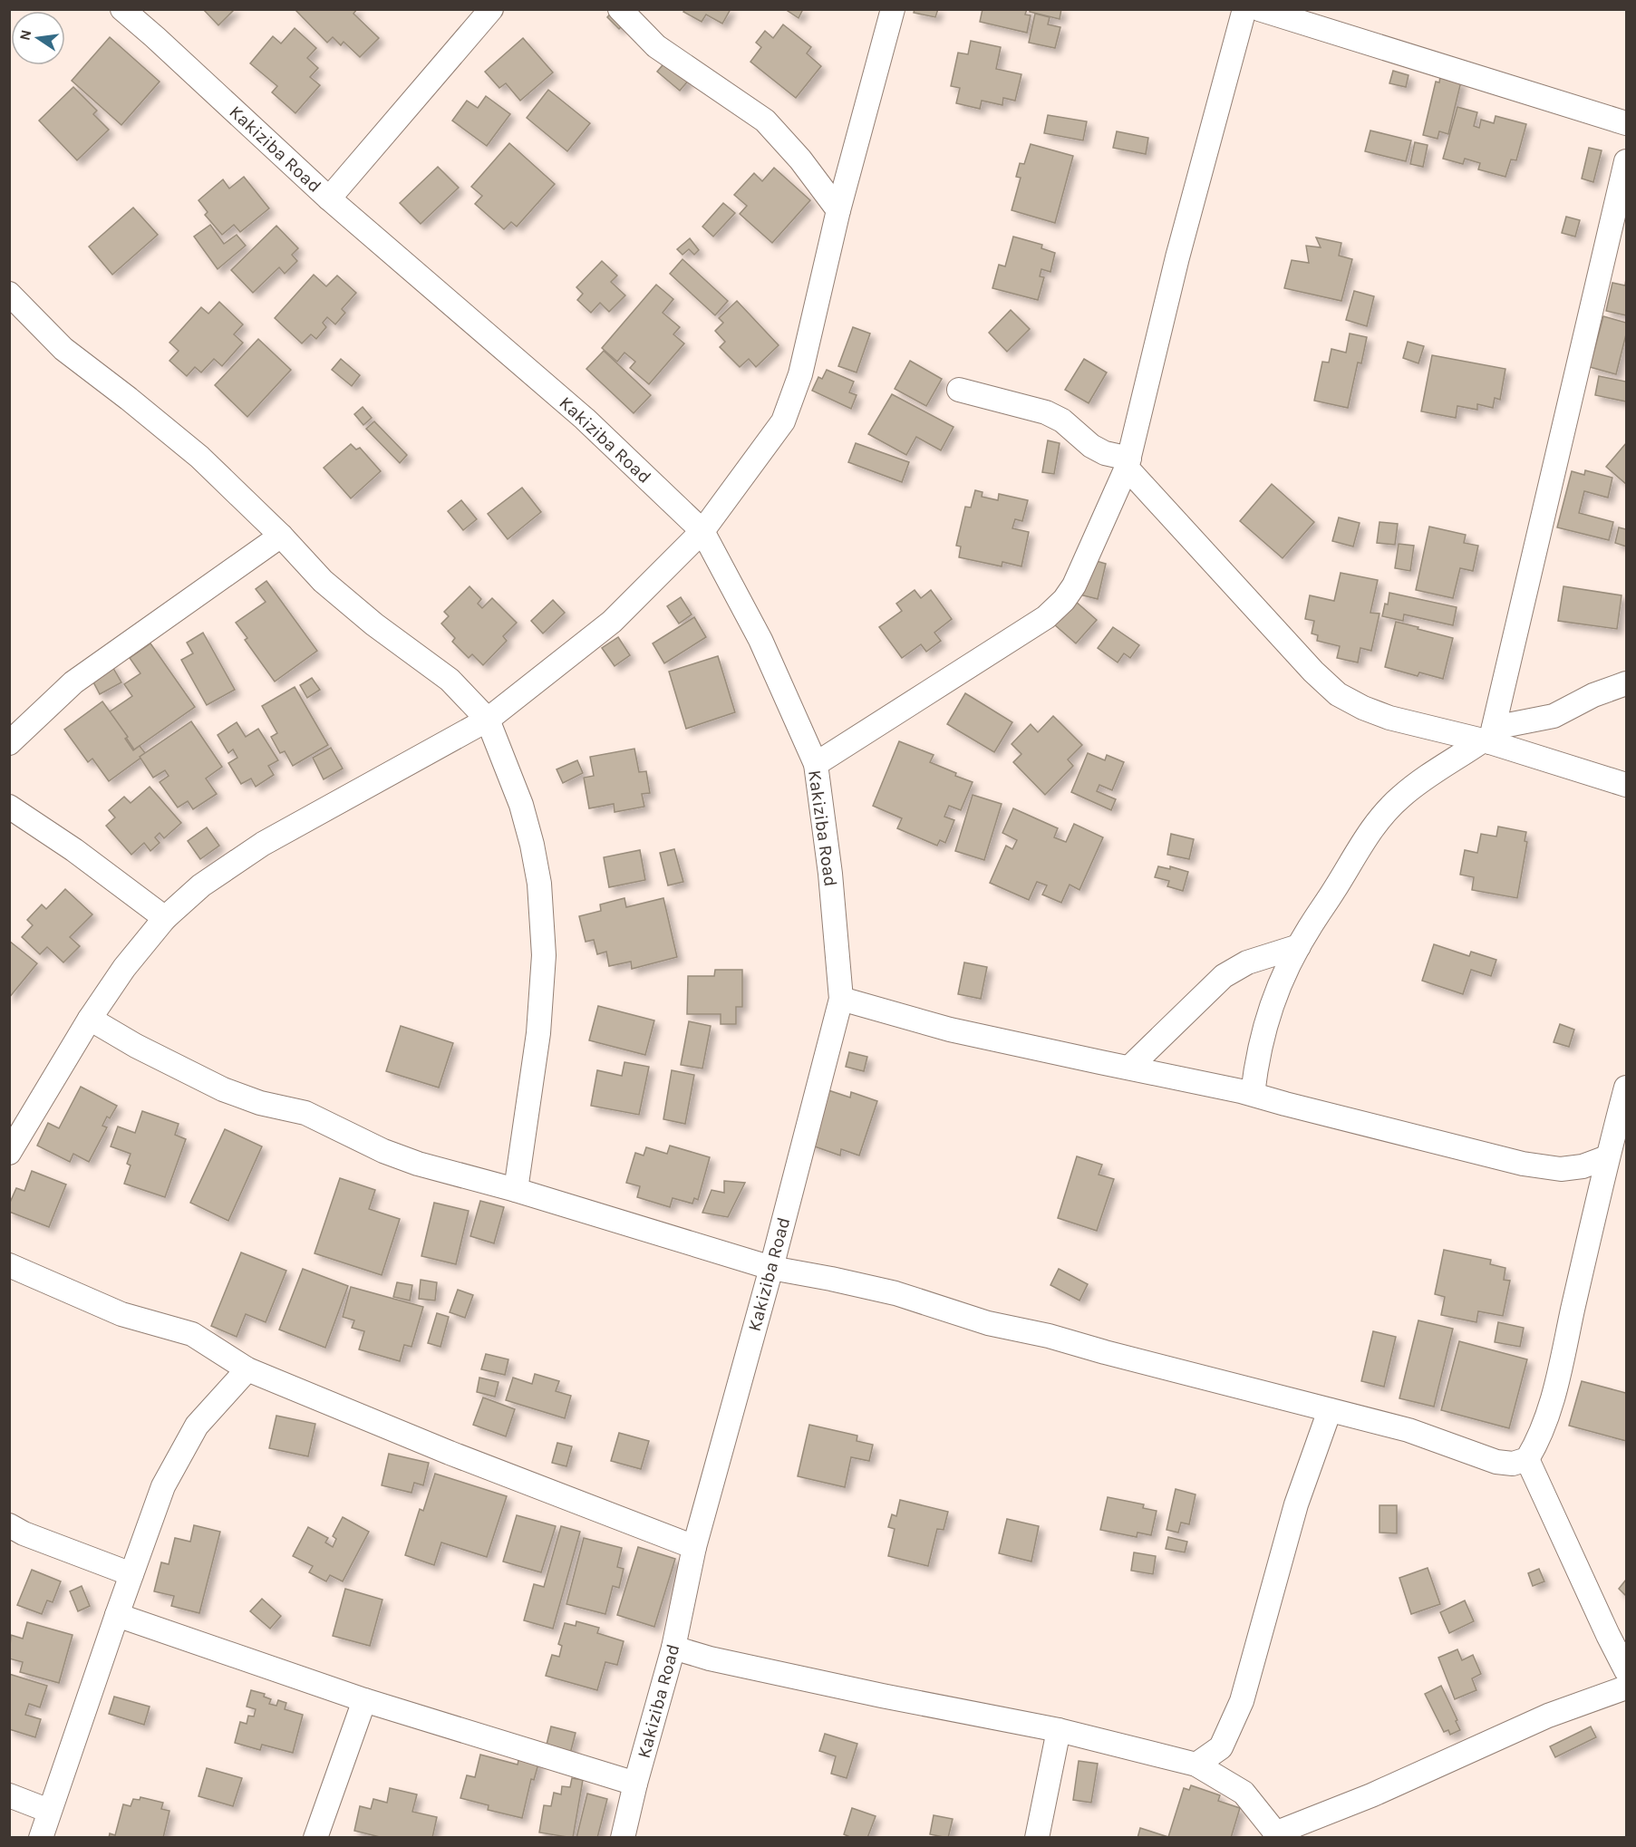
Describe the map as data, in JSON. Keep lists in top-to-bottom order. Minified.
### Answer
{"streets":{"street":["Kakiziba Road"]},"north":"left"}
